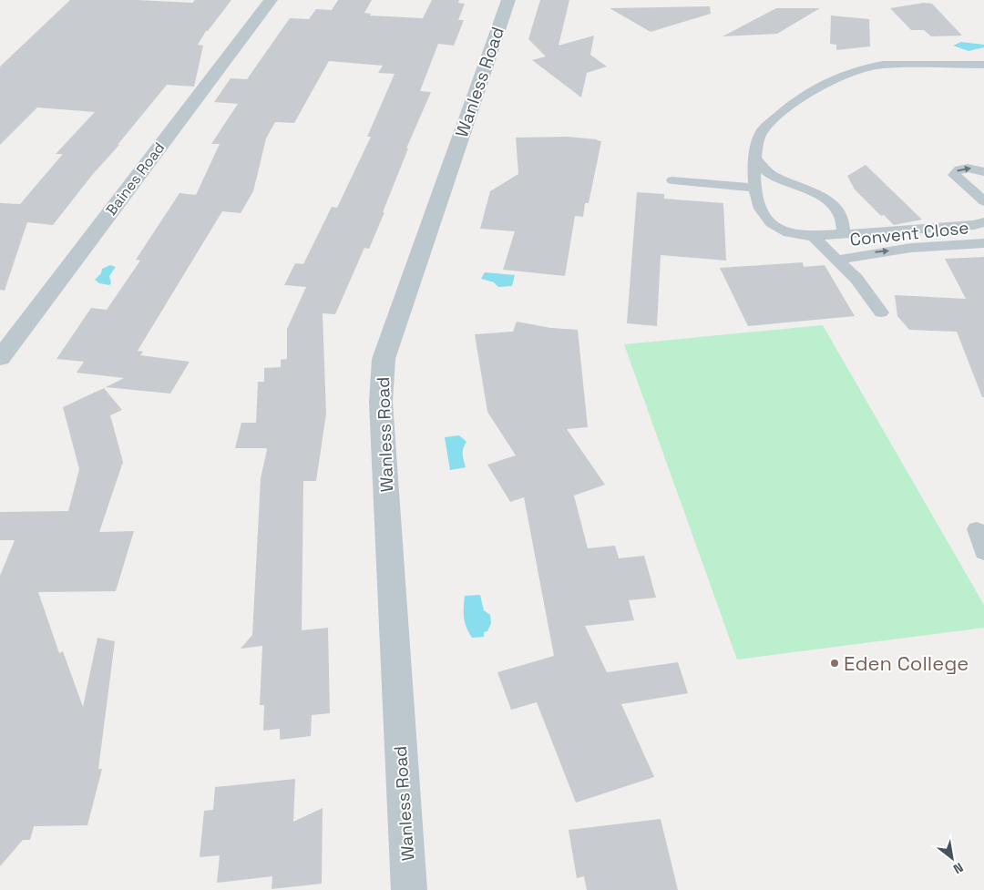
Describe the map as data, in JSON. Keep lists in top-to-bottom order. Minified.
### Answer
{"streets":{"street":["Wanless Road","Baines Road"],"lane":["Convent Close"]},"places":["Eden College"],"north":"bottom right"}
